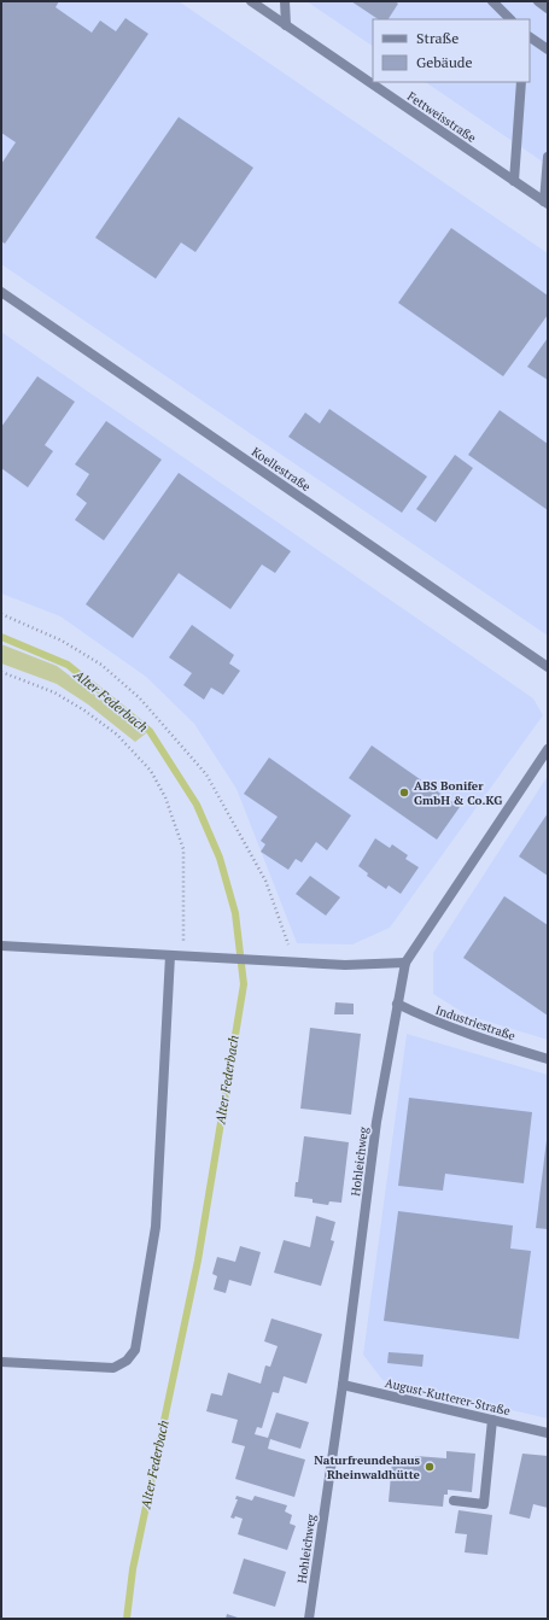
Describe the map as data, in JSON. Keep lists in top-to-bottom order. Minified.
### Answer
{"streets":{"street":["Fettweisstraße","Koellestraße","Industriestraße","Hohleichweg","August-Kutterer-Straße"]},"crossings":[["Industriestraße","Hohleichweg"],["Hohleichweg","August-Kutterer-Straße"]],"water":["Alter Federbach"],"places":["ABS Bonifer GmbH & Co.KG","Naturfreundehaus Rheinwaldhütte"],"legend":["Straße","Gebäude"]}
